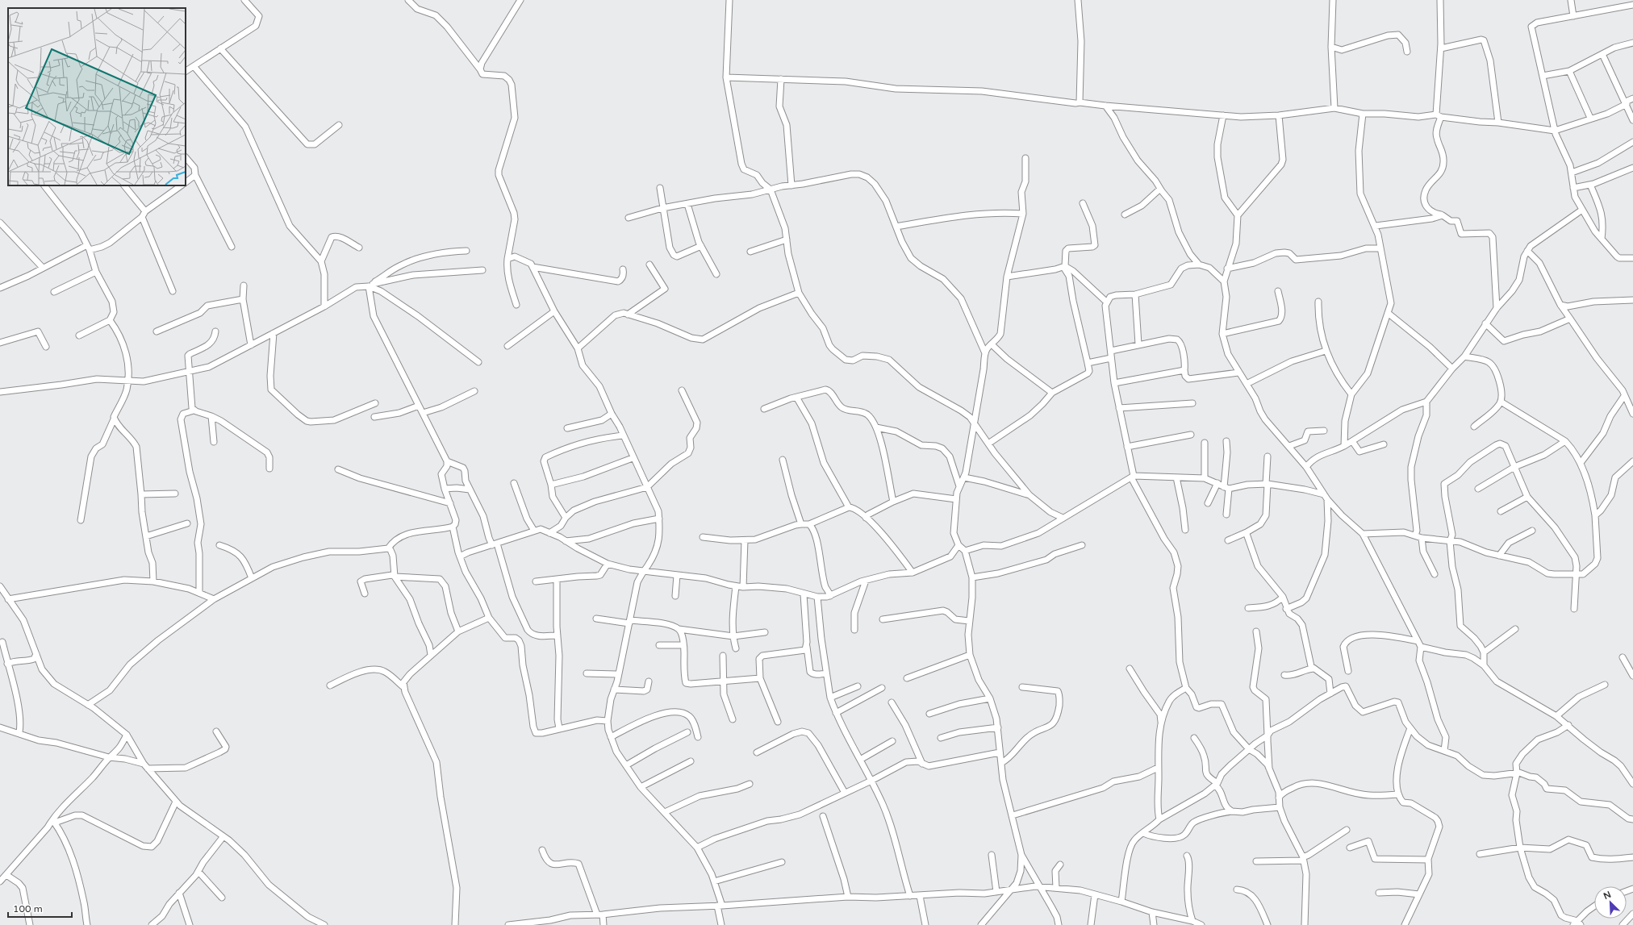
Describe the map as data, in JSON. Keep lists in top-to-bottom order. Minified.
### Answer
{"scale_bar":"100 m","north":"top left"}
